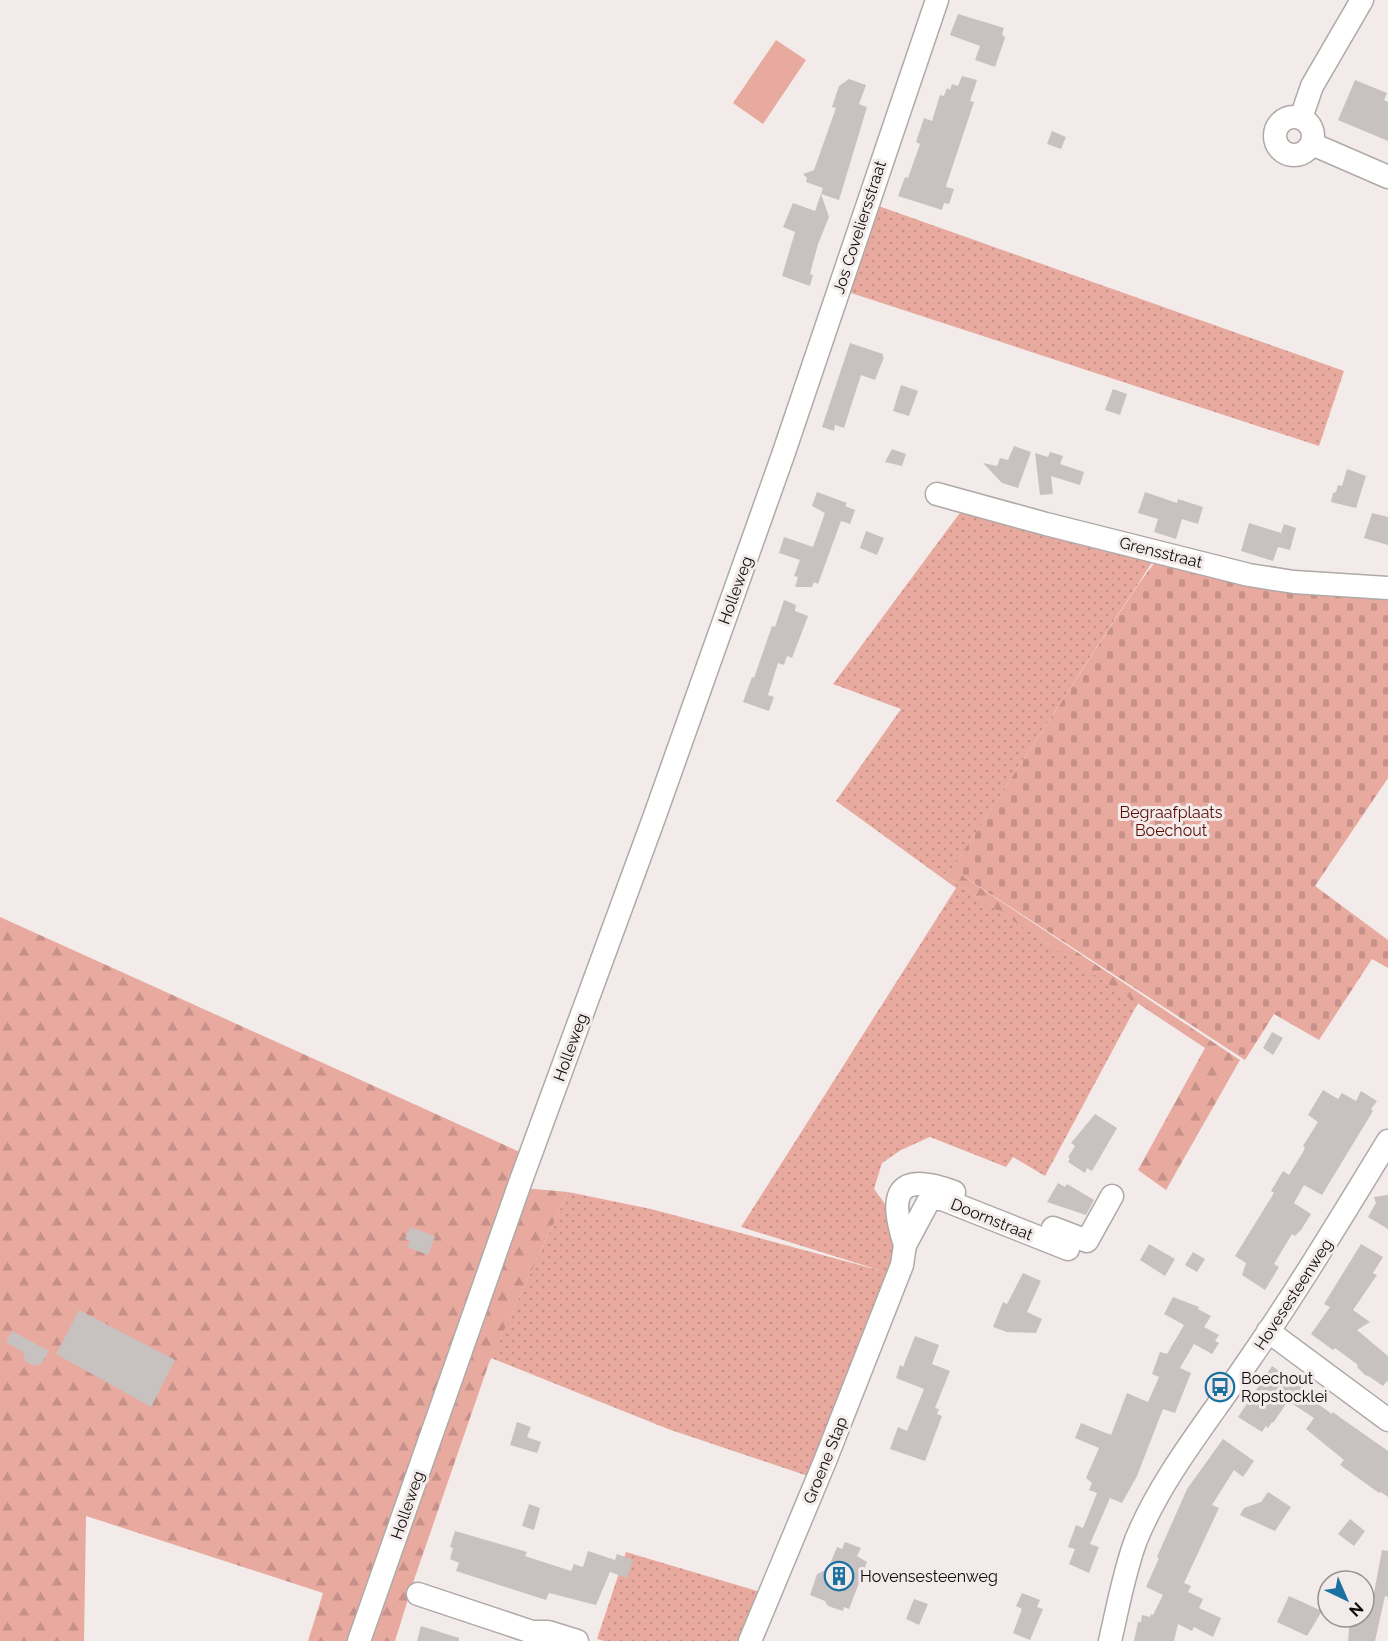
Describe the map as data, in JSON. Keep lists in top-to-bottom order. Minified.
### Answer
{"streets":{"street":["Jos Coveliersstraat","Grensstraat","Holleweg","Doornstraat","Hovesesteenweg","Groene Stap"]},"crossings":[["Jos Coveliersstraat","Holleweg"],["Doornstraat","Groene Stap"]],"parks":["Begraafplaats Boechout"],"places":{"bus stop":["Boechout Ropstocklei"],"building":["Hovensesteenweg"]},"north":"bottom right"}
